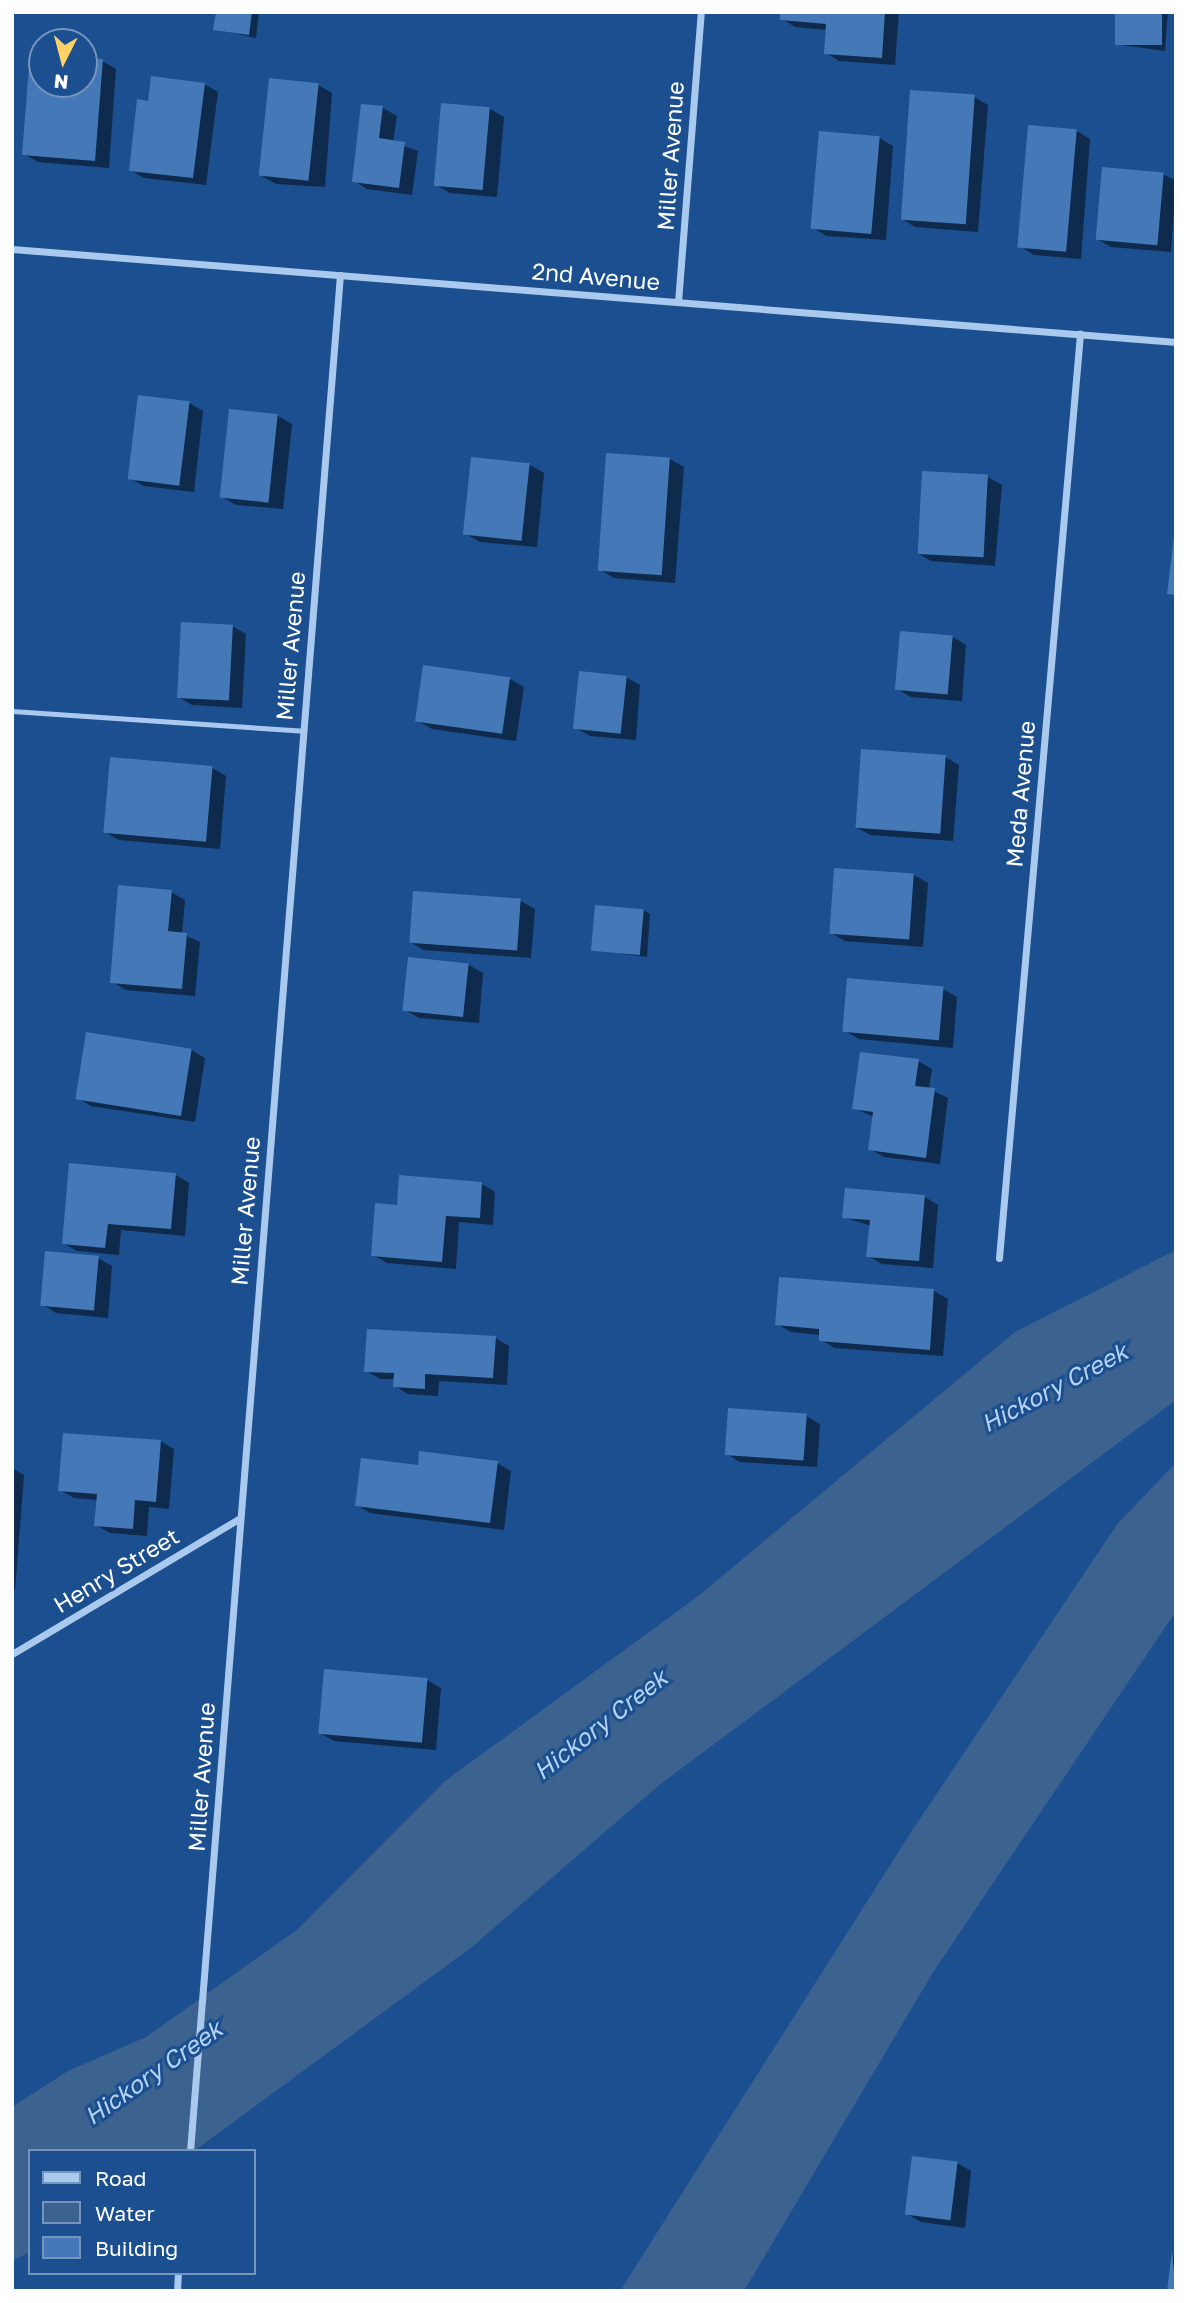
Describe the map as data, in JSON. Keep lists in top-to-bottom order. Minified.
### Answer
{"streets":{"street":["Miller Avenue","2nd Avenue","Meda Avenue","Henry Street"]},"crossings":[["Miller Avenue","2nd Avenue"],["Miller Avenue","Henry Street"],["2nd Avenue","Meda Avenue"]],"water":["Hickory Creek"],"legend":["Road","Water","Building"],"north":"bottom"}
